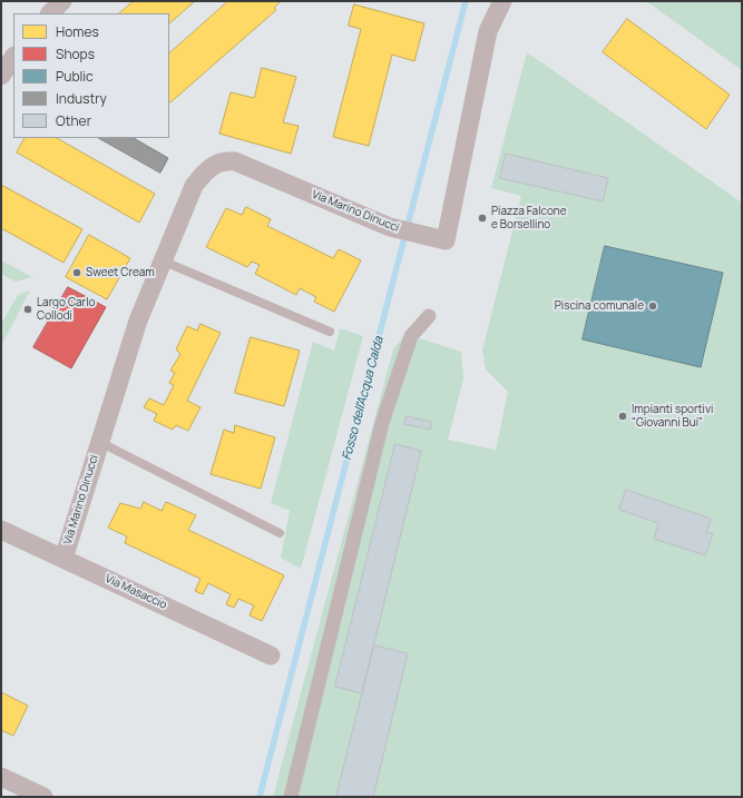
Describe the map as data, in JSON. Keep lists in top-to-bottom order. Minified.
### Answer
{"streets":{"street":["Via Marino Dinucci","Via Masaccio"]},"crossings":[["Via Marino Dinucci","Via Masaccio"]],"water":["Fosso dell'Acqua Calda"],"places":["Piazza Falcone e Borsellino","Sweet Cream","Piscina comunale","Largo Carlo Collodi","Impianti sportivi \"Giovanni Bui\""],"legend":["Homes","Shops","Public","Industry","Other"]}
